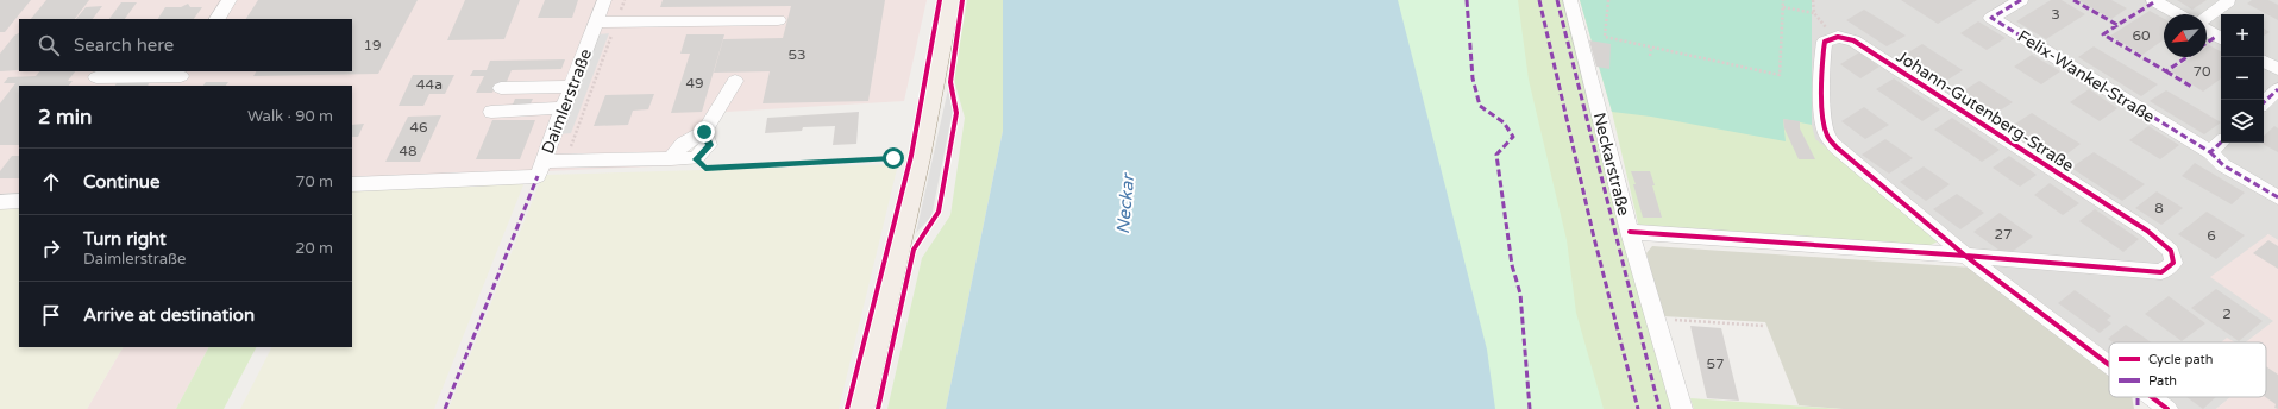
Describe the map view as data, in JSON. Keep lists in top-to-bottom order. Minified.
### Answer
{"streets":{"street":["Felix-Wankel-Straße","Daimlerstraße","Johann-Gutenberg-Straße","Neckarstraße"]},"crossings":[["Johann-Gutenberg-Straße","Neckarstraße"]],"water":["Neckar"],"house_numbers":["3","60","19","53","70","49","44a","46","48","8","27","6","2","57"],"legend":["Cycle path","Path"],"north":"bottom left","page":{"map_buttons":["+","−"],"search":"Search here","heading":["2 min","Walk · 90 m"],"list":[["Continue","70 m"],["Turn right","Daimlerstraße","20 m"],"Arrive at destination"]}}
